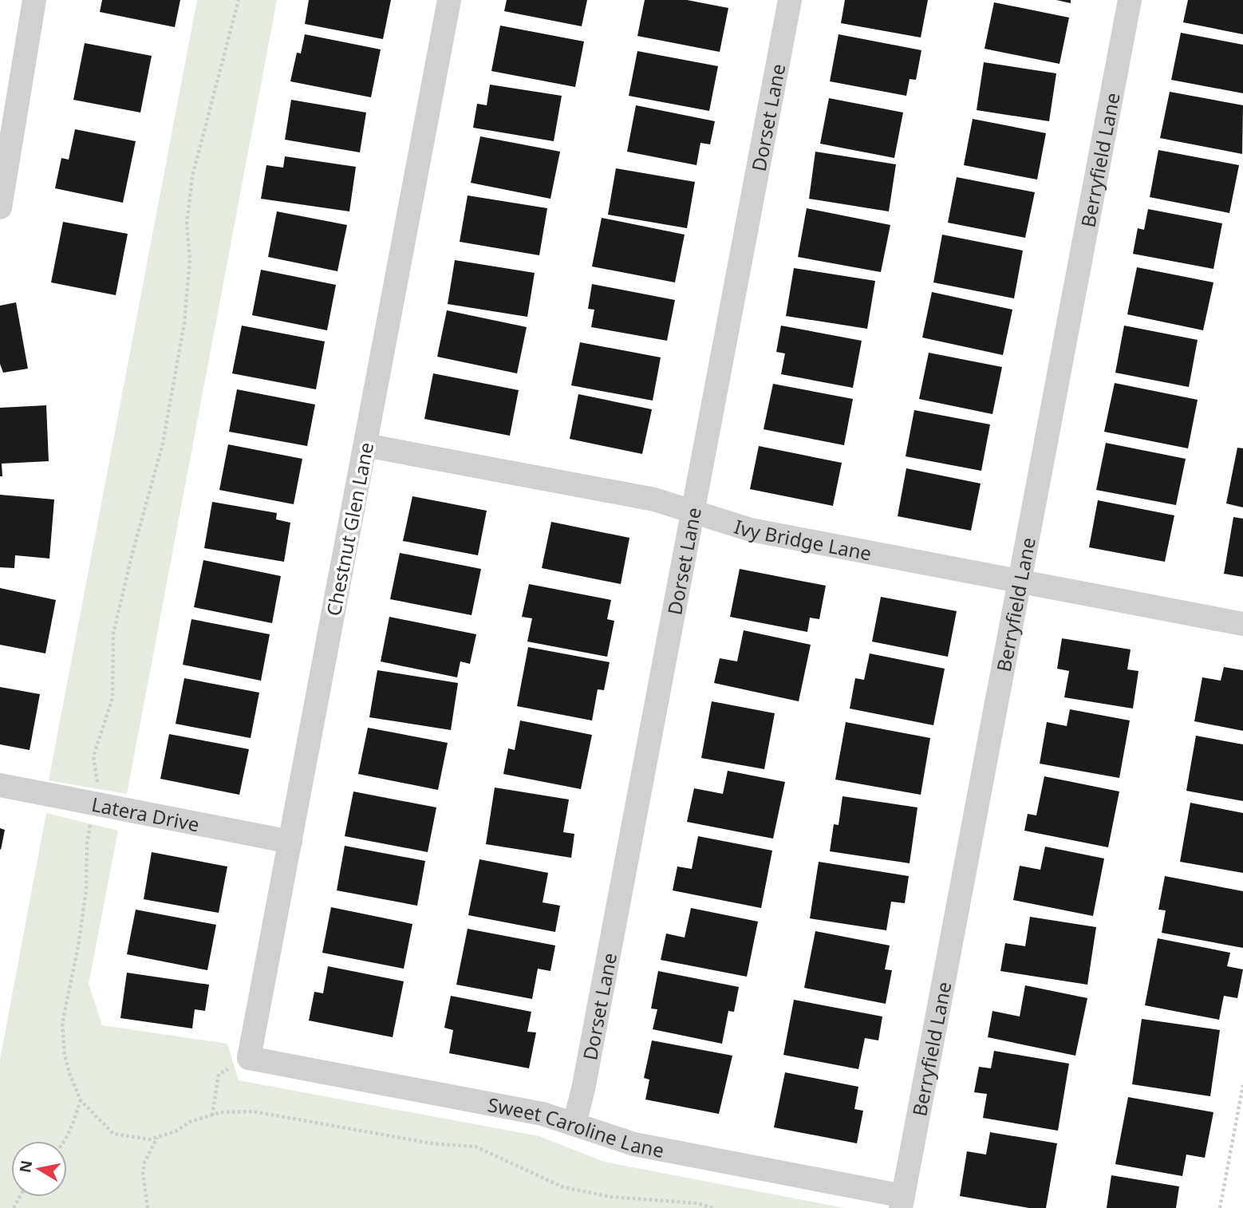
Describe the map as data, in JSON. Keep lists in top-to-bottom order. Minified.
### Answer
{"streets":{"street":["Dorset Lane","Berryfield Lane","Chestnut Glen Lane","Ivy Bridge Lane","Latera Drive","Sweet Caroline Lane"]},"crossings":[["Dorset Lane","Ivy Bridge Lane"],["Dorset Lane","Sweet Caroline Lane"],["Berryfield Lane","Ivy Bridge Lane"],["Berryfield Lane","Sweet Caroline Lane"],["Chestnut Glen Lane","Ivy Bridge Lane"],["Chestnut Glen Lane","Latera Drive"],["Chestnut Glen Lane","Sweet Caroline Lane"]],"north":"left"}
